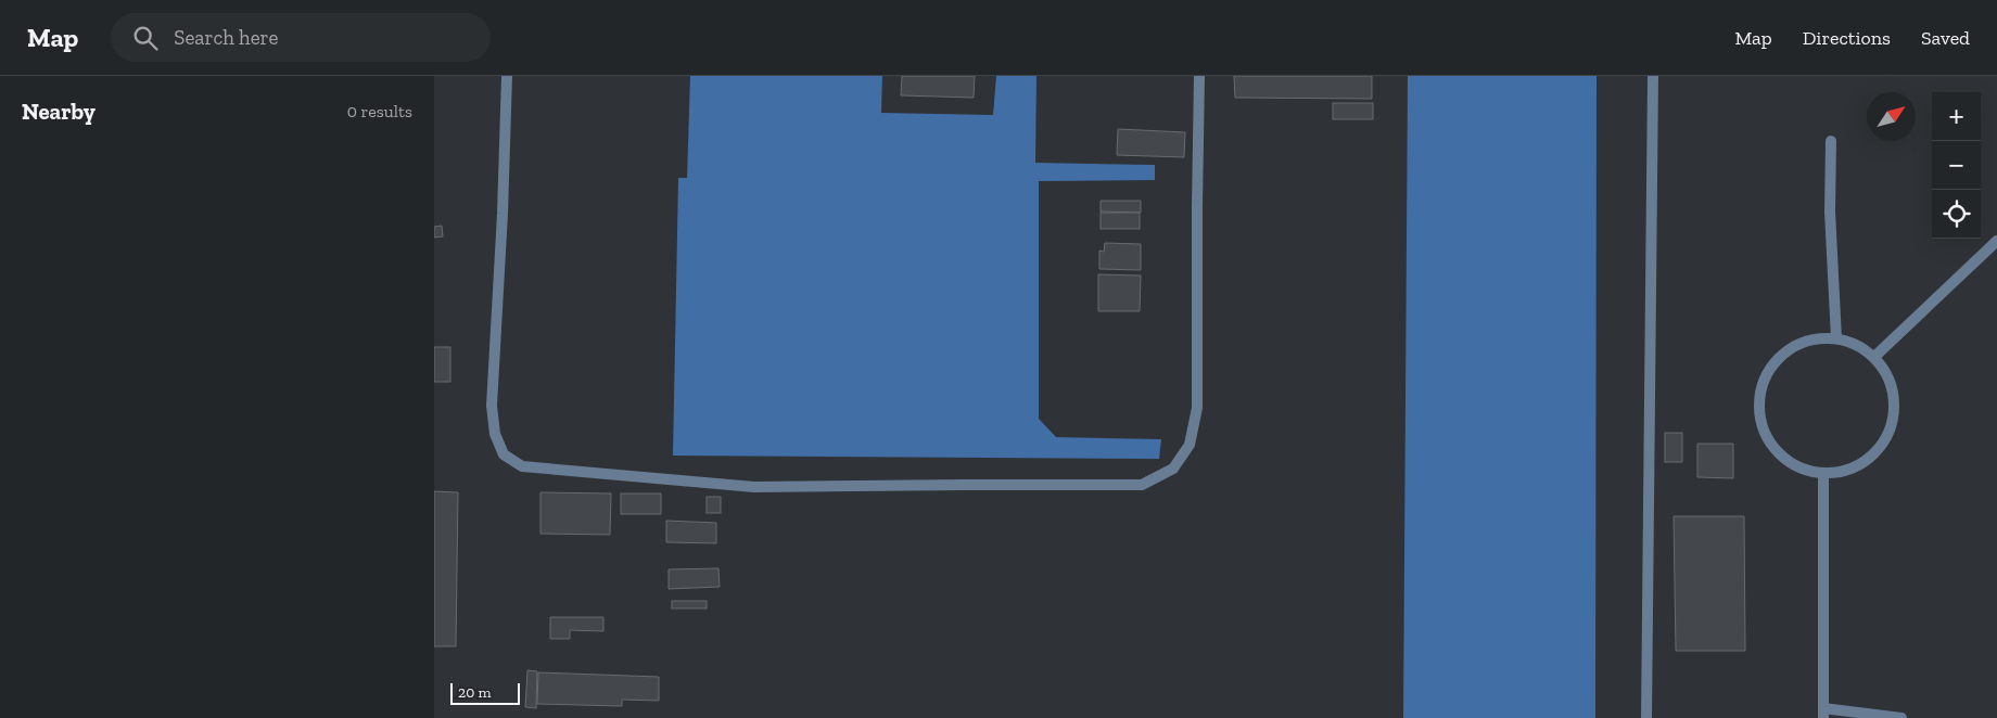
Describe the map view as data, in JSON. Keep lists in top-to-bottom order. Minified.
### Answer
{"scale_bar":"20 m","north":"top right","page":{"header":"Map","search":"Search here","nav":["Map","Directions","Saved"],"heading":["Nearby","0 results"],"map_buttons":["+","−"],"scale":"20 m"}}
